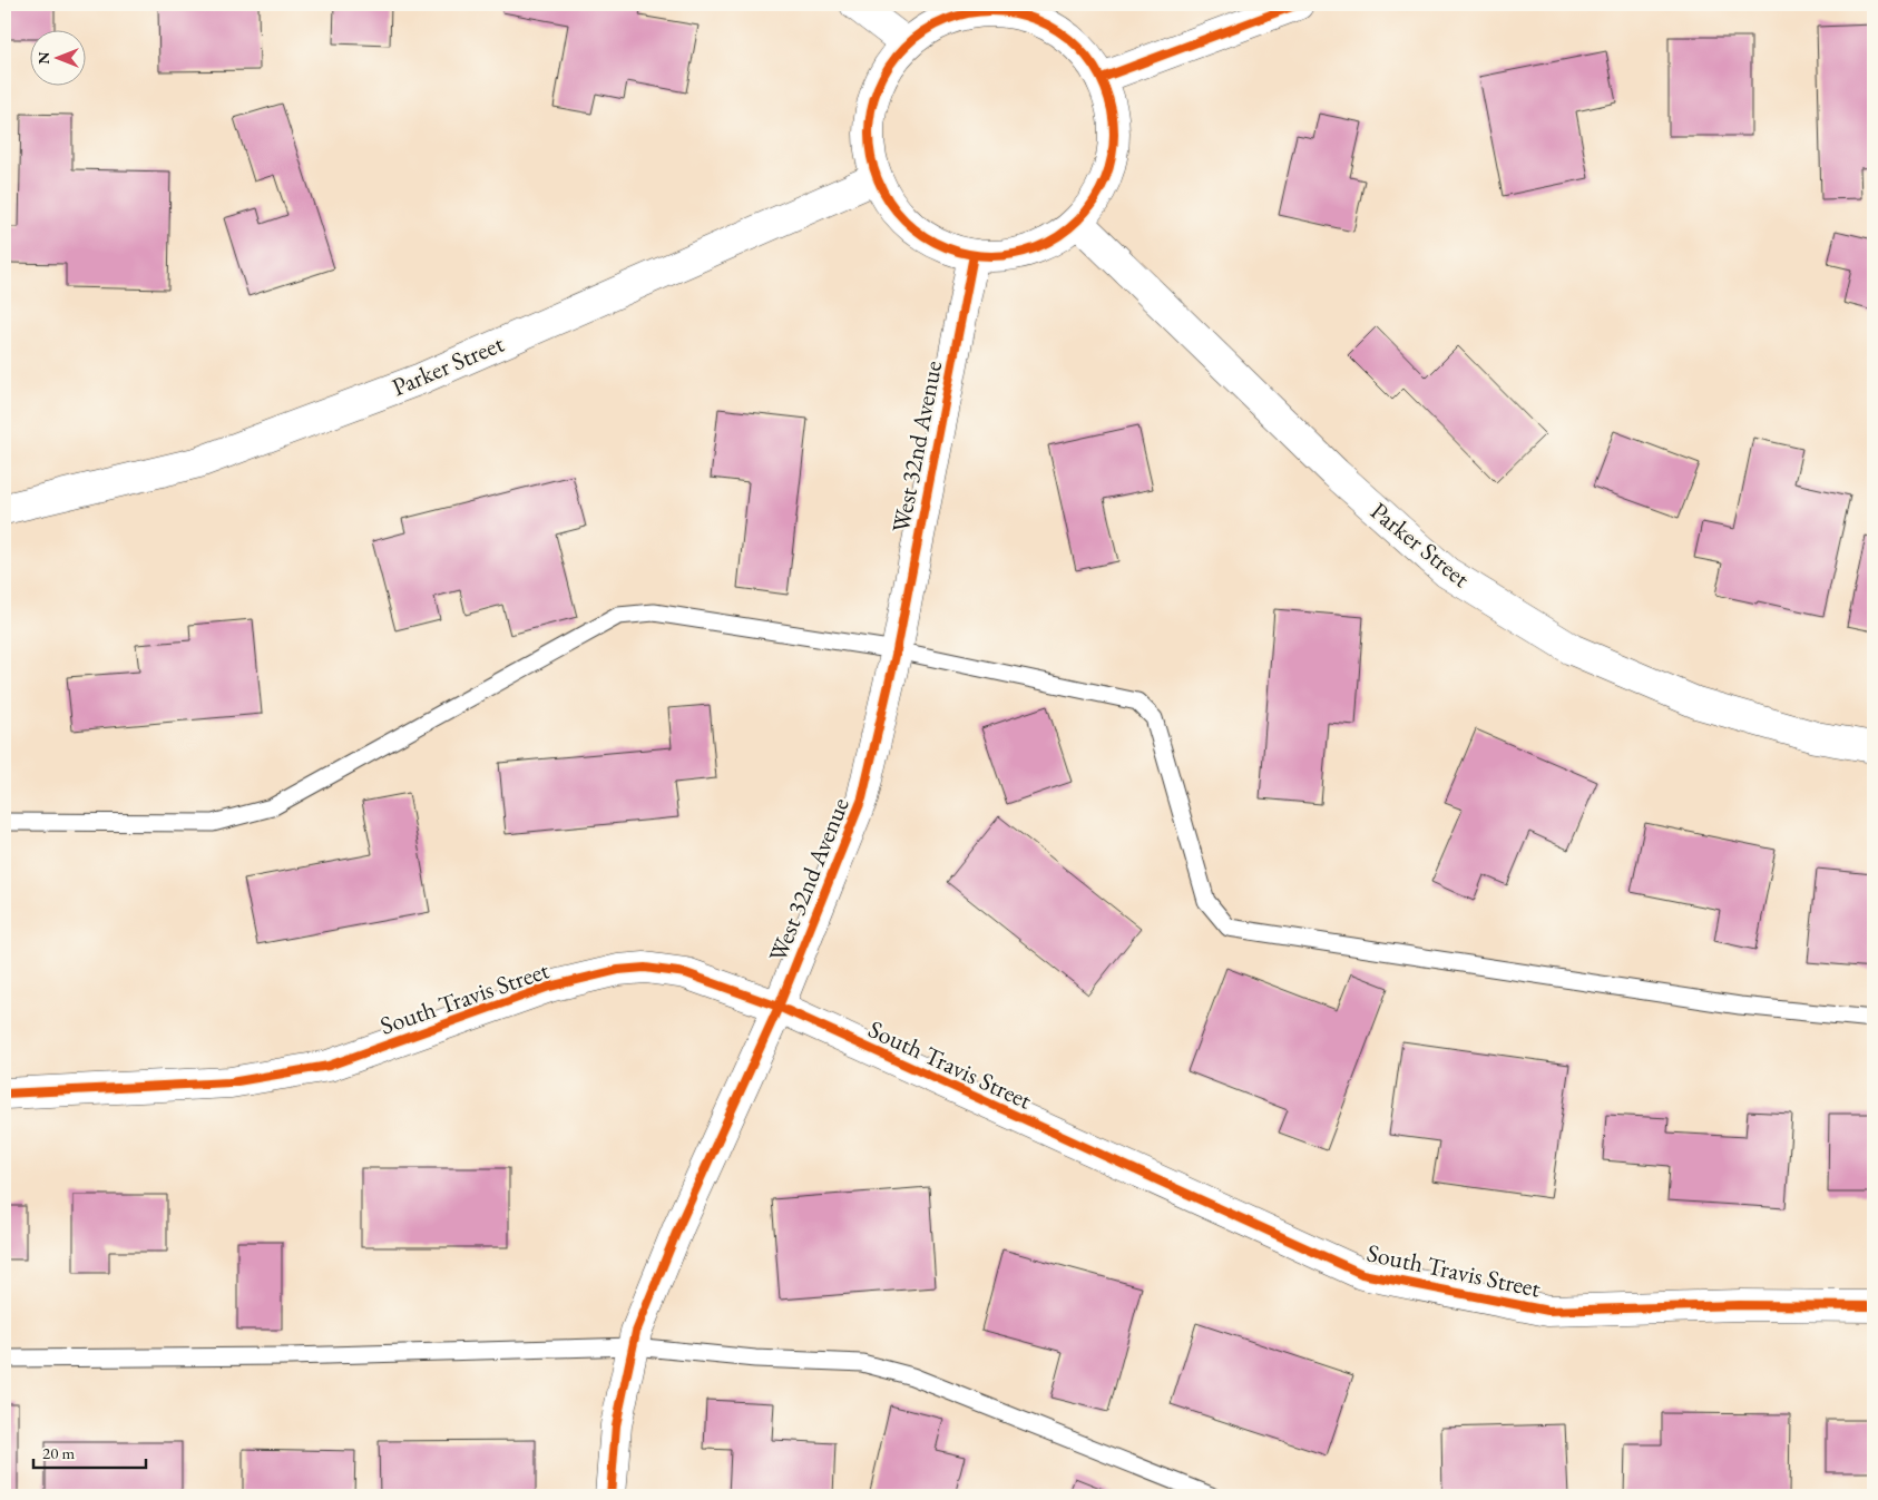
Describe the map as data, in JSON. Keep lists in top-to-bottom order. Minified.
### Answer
{"streets":{"street":["Parker Street","West 32nd Avenue","South Travis Street"]},"crossings":[["West 32nd Avenue","South Travis Street"]],"scale_bar":"20 m","north":"left"}
